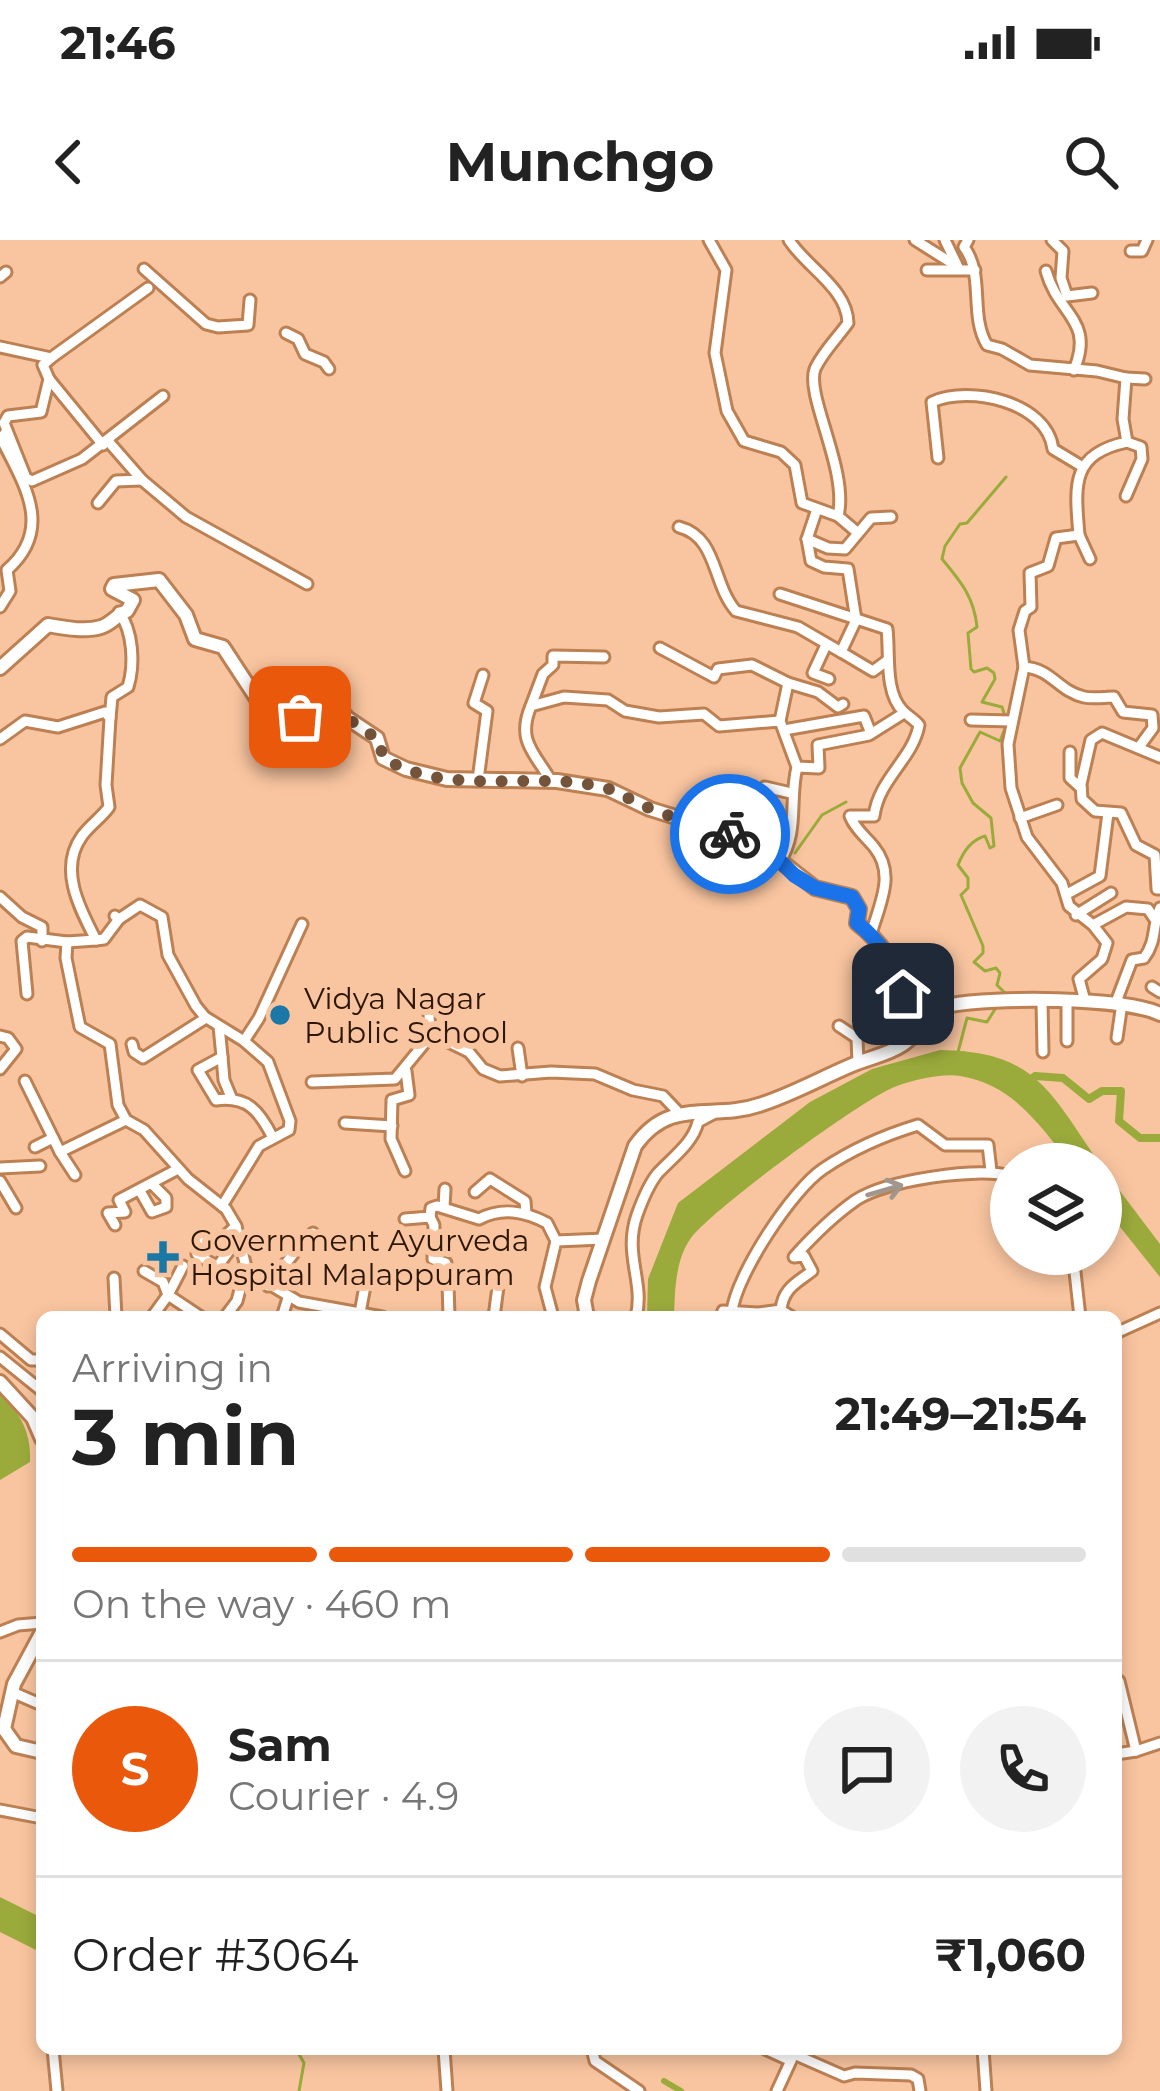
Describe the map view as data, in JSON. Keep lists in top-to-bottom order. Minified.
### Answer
{"places":{"other":["Vidya Nagar Public School"],"health":["Government Ayurveda Hospital Malappuram"]},"page":{"status":"21:46","header":"Munchgo","heading":["3 min","Arriving in","21:49–21:54"],"panel":["Sam","Courier · 4.9","Order #3064","₹1,060"],"bar":"On the way · 460 m","round":"S"}}
